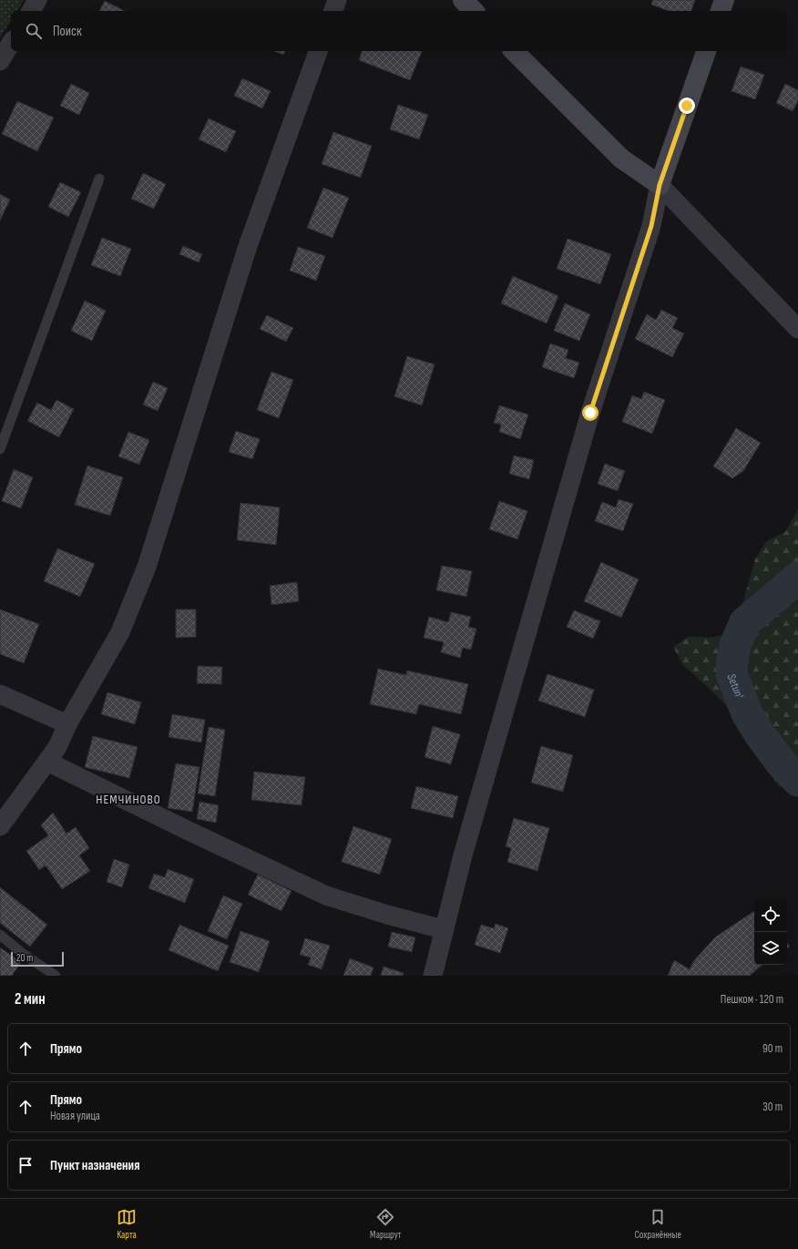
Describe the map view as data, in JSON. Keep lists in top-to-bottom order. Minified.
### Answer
{"districts":["НЕМЧИНОВО"],"water":["Setun'"],"scale_bar":"20 m","page":{"search":"Поиск","scale":"20 m","heading":["2 мин","Пешком · 120 m"],"list":[["Прямо","90 m"],["Прямо","Новая улица","30 m"],"Пункт назначения"],"nav":["Карта","Маршрут","Сохранённые"]}}
